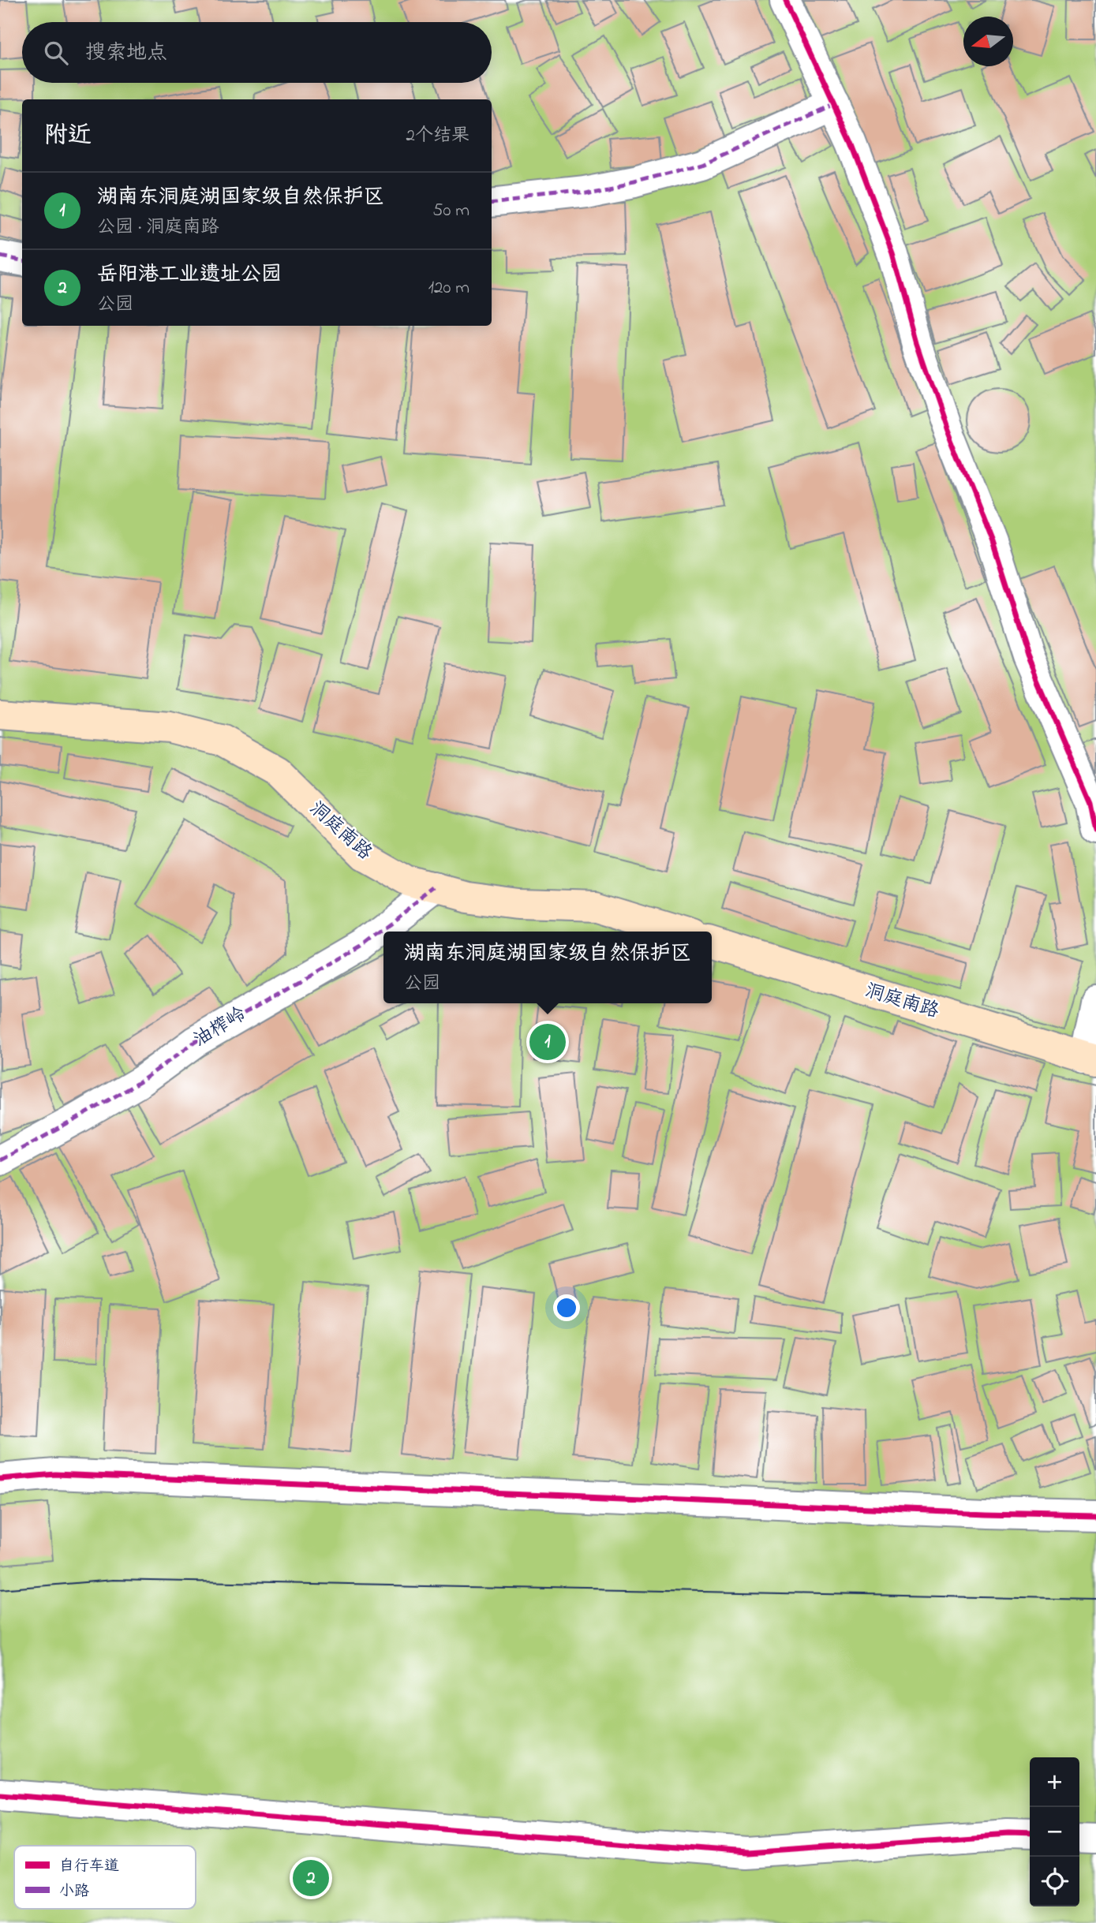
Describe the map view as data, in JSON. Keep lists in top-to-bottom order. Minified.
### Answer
{"streets":{"main road":["洞庭南路"],"street":["油榨岭"]},"crossings":[["洞庭南路","油榨岭"]],"legend":["自行车道","小路"],"north":"left","page":{"search":"搜索地点","heading":["附近","2个结果"],"list":[{"mark":"1","name":"湖南东洞庭湖国家级自然保护区","note":"公园 · 洞庭南路","value":"50 m"},{"mark":"2","name":"岳阳港工业遗址公园","note":"公园","value":"120 m"}],"popup":["湖南东洞庭湖国家级自然保护区","公园"],"pins":["1","2"],"map_buttons":["+","−"]}}
